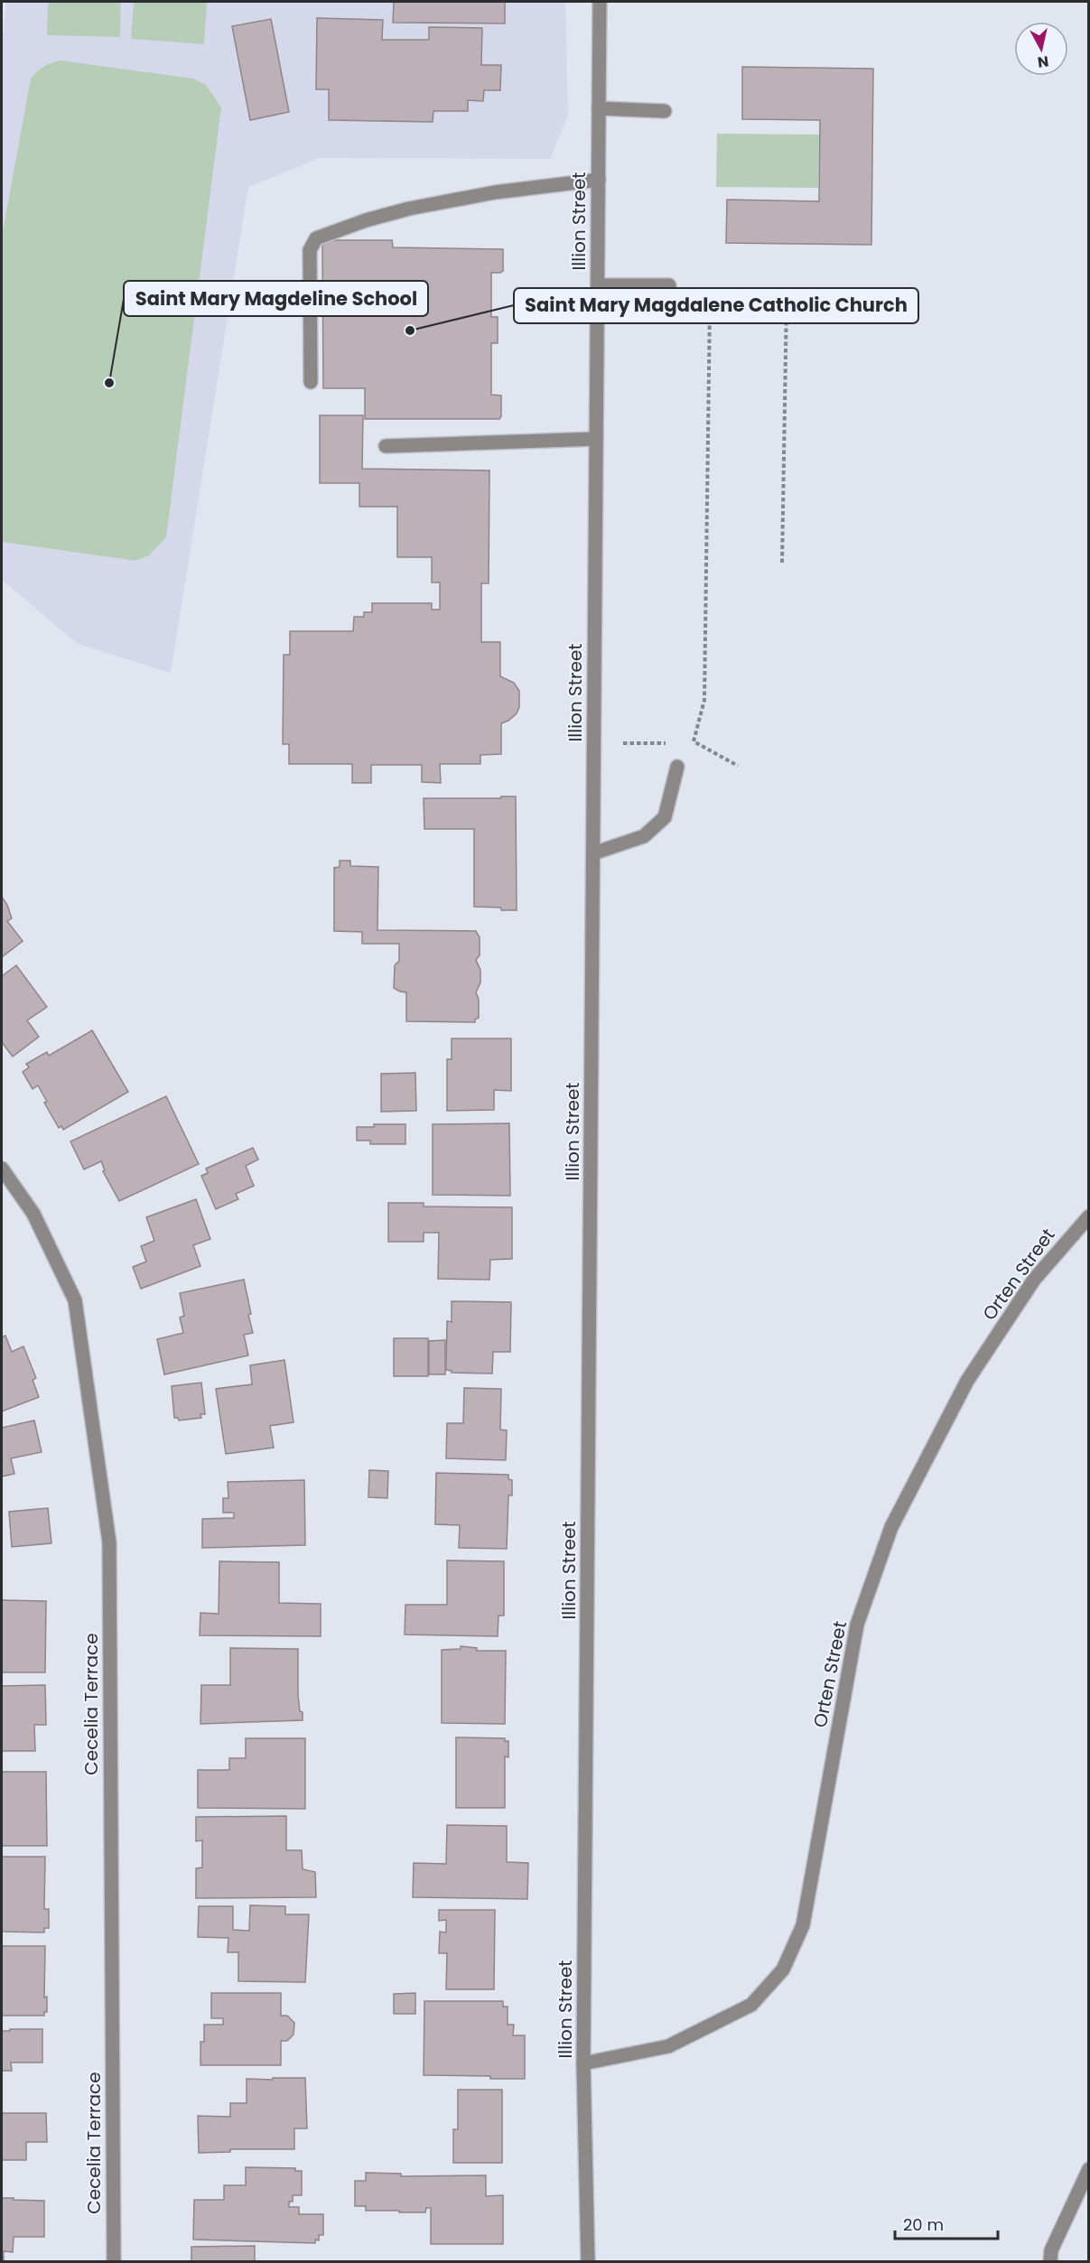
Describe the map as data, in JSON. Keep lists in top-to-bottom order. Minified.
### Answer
{"streets":{"street":["Illion Street","Orten Street","Cecelia Terrace"]},"crossings":[["Illion Street","Orten Street"]],"places":["Saint Mary Magdalene Catholic Church","Saint Mary Magdeline School"],"scale_bar":"20 m","north":"bottom"}
